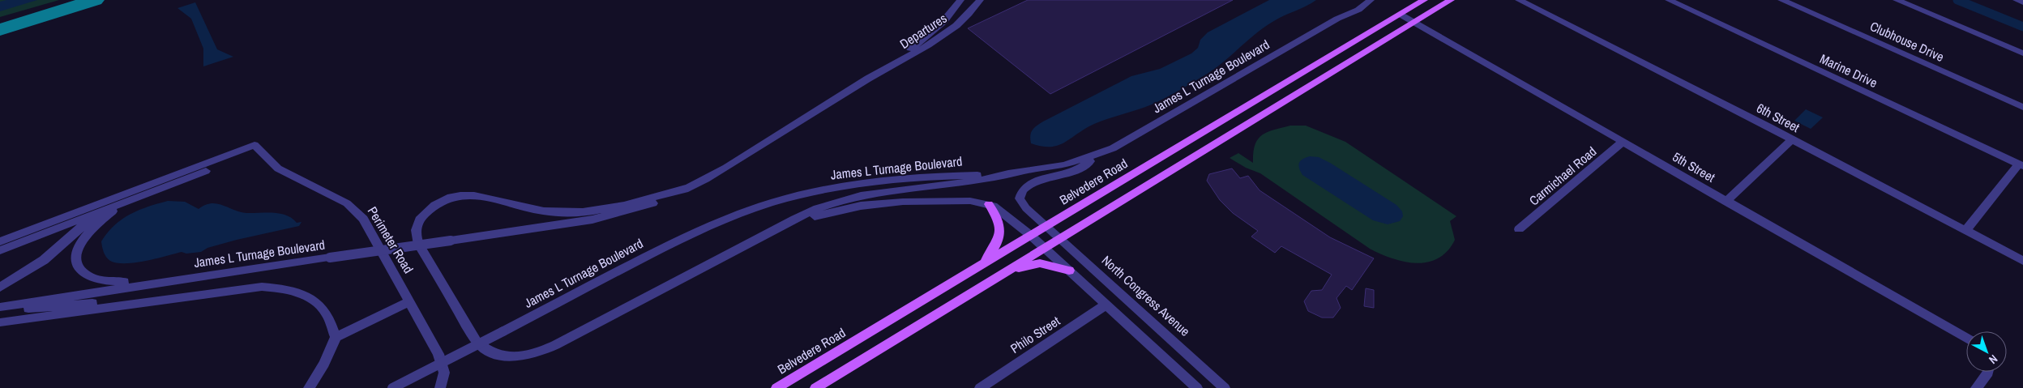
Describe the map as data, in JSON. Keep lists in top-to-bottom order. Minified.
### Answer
{"streets":{"main road":["Belvedere Road"],"street":["Departures","Clubhouse Drive","Marine Drive","James L Turnage Boulevard","6th Street","5th Street","Carmichael Road","Perimeter Road","North Congress Avenue","Philo Street"]},"crossings":[["Departures","James L Turnage Boulevard"],["Marine Drive","6th Street"],["James L Turnage Boulevard","North Congress Avenue"],["5th Street","Carmichael Road"],["5th Street","Belvedere Road"],["Belvedere Road","North Congress Avenue"]],"north":"bottom right"}
